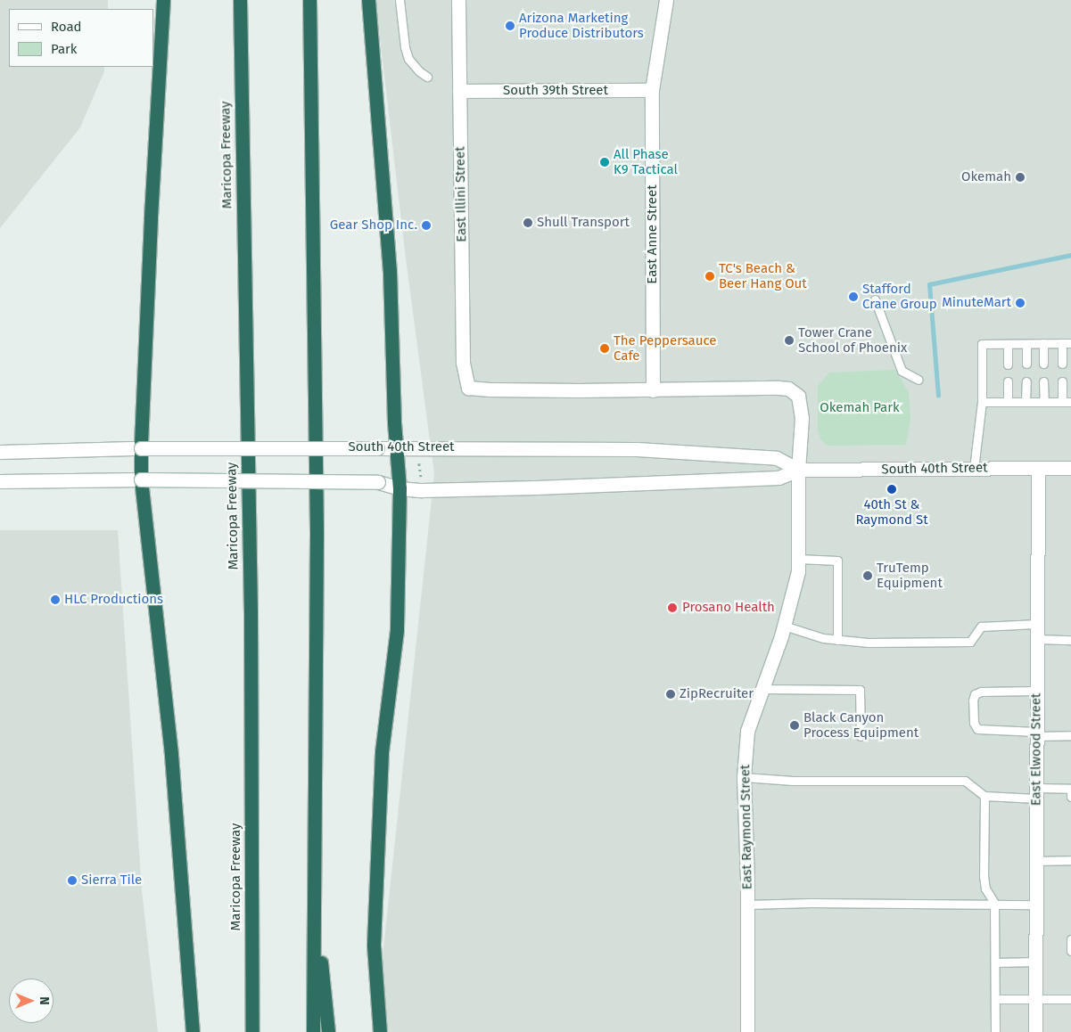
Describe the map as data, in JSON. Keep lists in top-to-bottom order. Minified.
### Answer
{"streets":{"highway":["Maricopa Freeway"],"street":["South 39th Street","East Illini Street","East Anne Street","South 40th Street","East Elwood Street","East Raymond Street"]},"crossings":[["South 39th Street","East Illini Street"],["South 39th Street","East Anne Street"],["East Illini Street","East Anne Street"],["South 40th Street","East Elwood Street"],["South 40th Street","East Raymond Street"]],"parks":["Okemah Park"],"places":["Arizona Marketing Produce Distributors","All Phase K9 Tactical","Okemah","Shull Transport","Gear Shop Inc.","TC's Beach & Beer Hang Out","Stafford Crane Group","MinuteMart","Tower Crane School of Phoenix","The Peppersauce Cafe","40th St & Raymond St","TruTemp Equipment","HLC Productions","Prosano Health","ZipRecruiter","Black Canyon Process Equipment","Sierra Tile"],"legend":["Road","Park"],"north":"right"}
